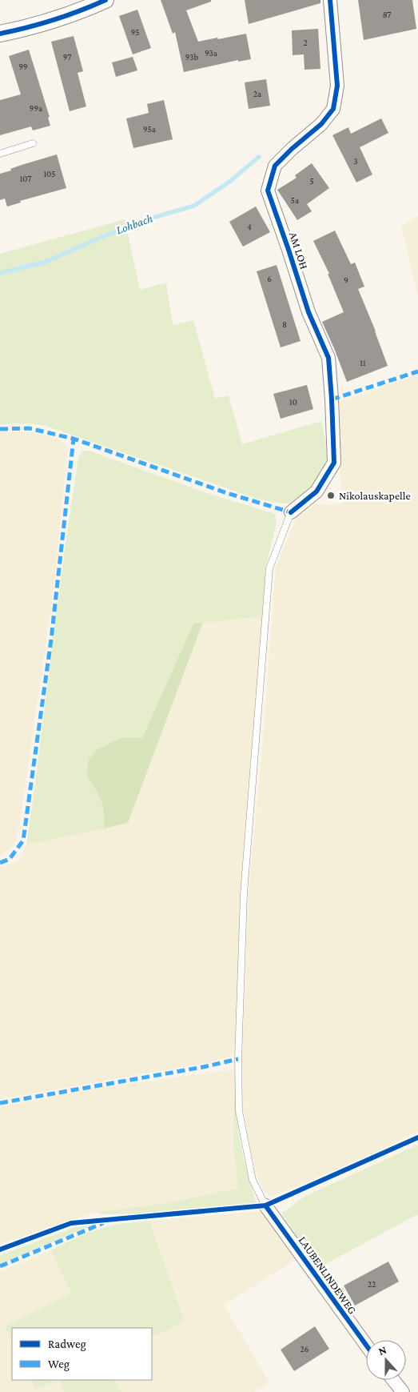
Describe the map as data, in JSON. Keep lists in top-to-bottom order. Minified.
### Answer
{"streets":{"street":["AM LOH","LAUBENLINDEWEG"]},"water":["Lohbach"],"places":["Nikolauskapelle"],"house_numbers":["87","95","2","93a","97","93b","99","2a","99a","95a","3","105","107","5","5a","4","6","9","8","11","10","22","26"],"legend":["Radweg","Weg"],"north":"top"}
